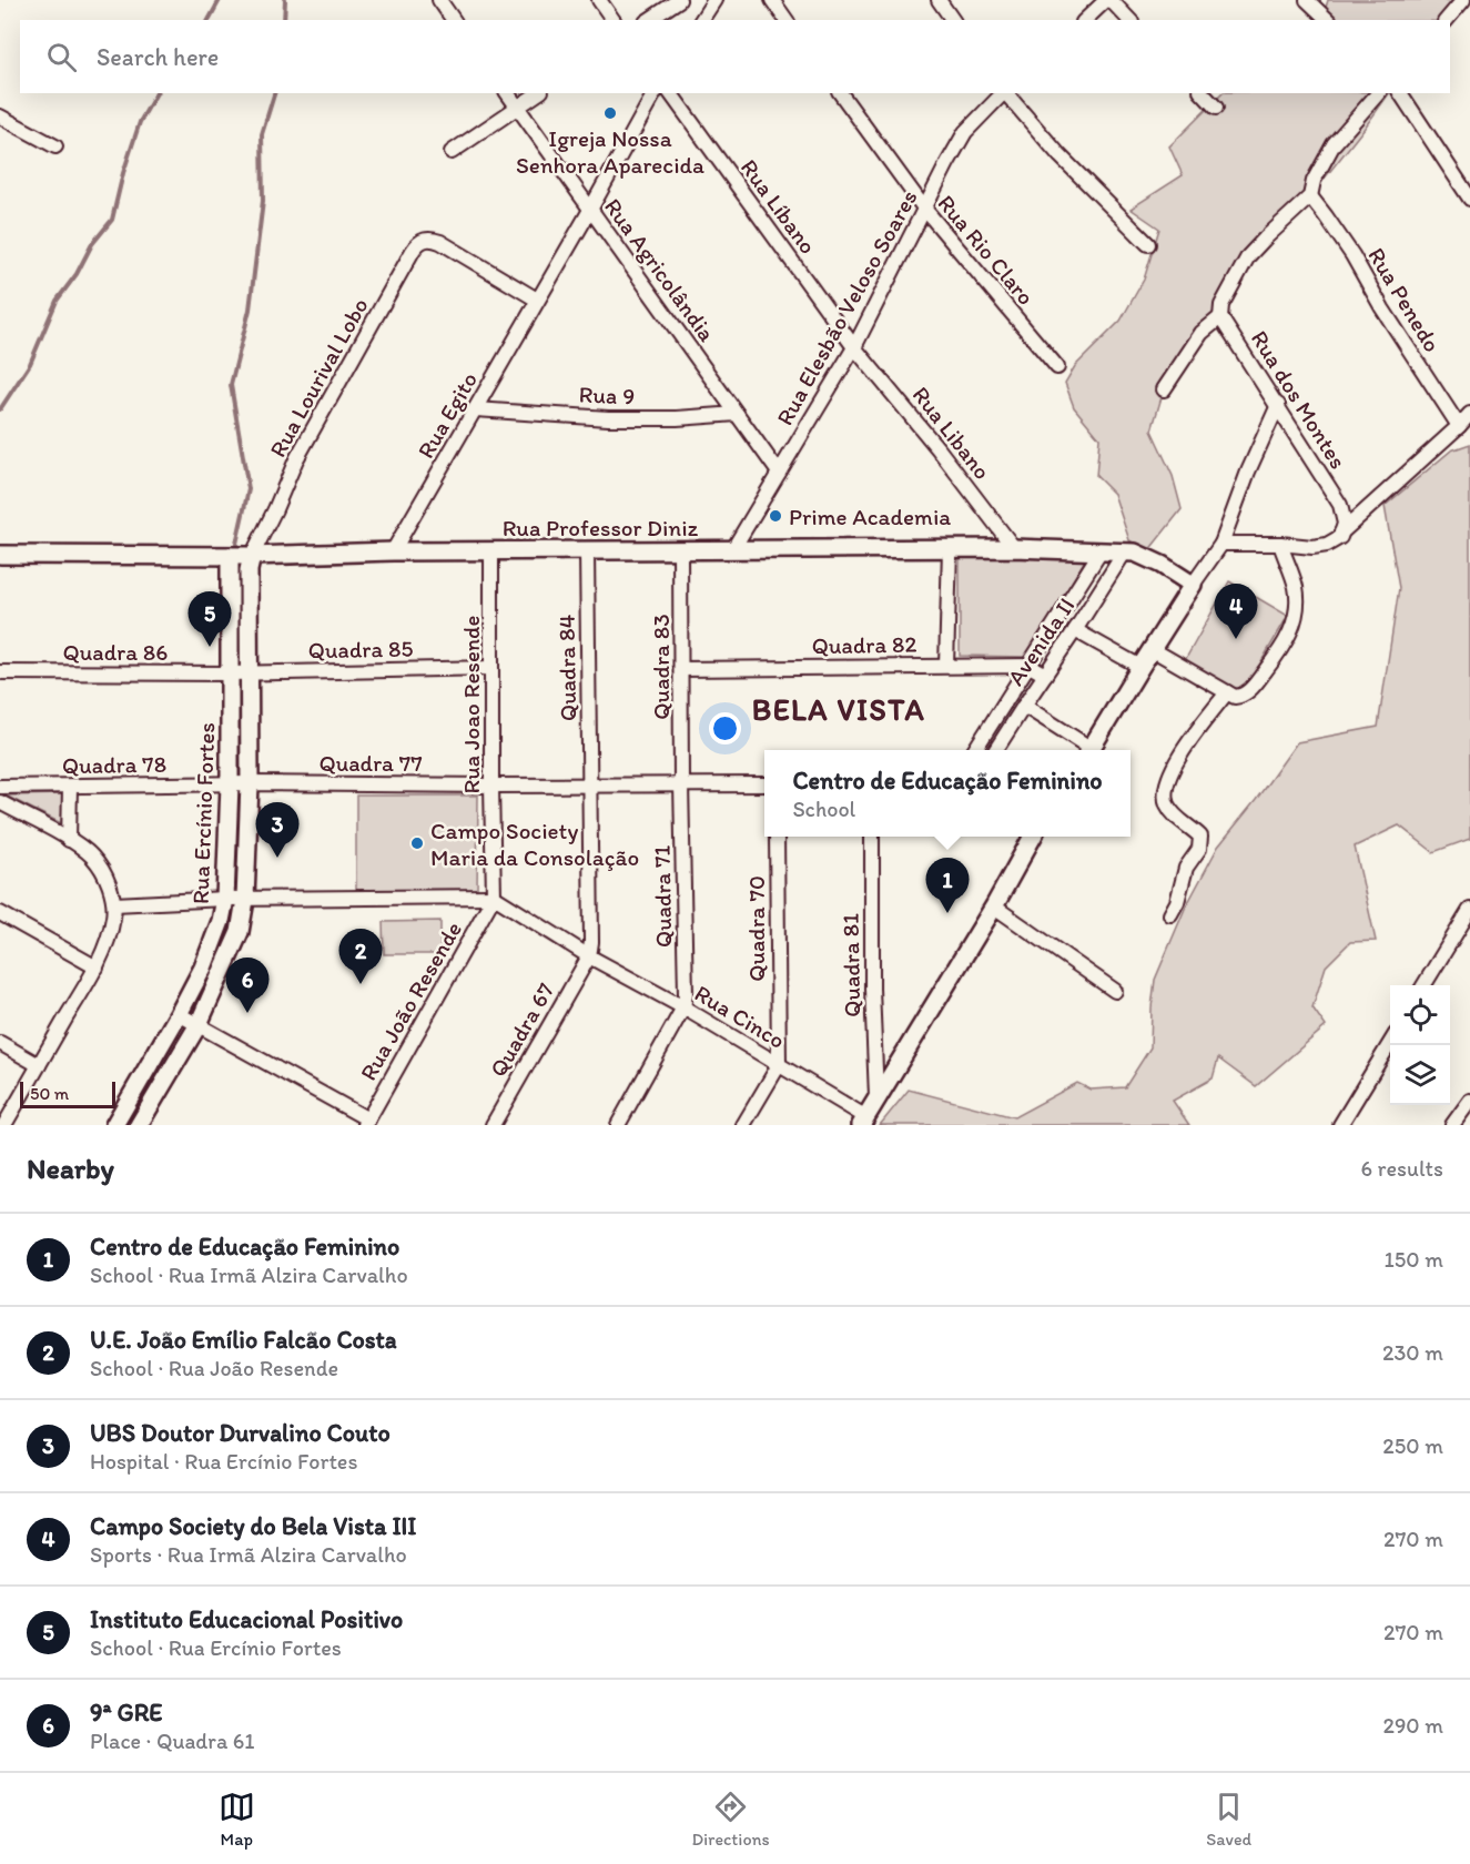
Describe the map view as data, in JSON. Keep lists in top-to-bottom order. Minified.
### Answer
{"streets":{"street":["Rua Líbano","Rua Rio Claro","Rua Agricolândia","Rua Penedo","Rua Elesbão Veloso Soares","Rua Lourival Lobo","Rua 9","Rua dos Montes","Rua Egito","Rua Libano","Rua Professor Diniz","Avenida II","Quadra 82","Quadra 85","Quadra 86","Quadra 83","Quadra 84","Rua Joao Resende","Quadra 77","Quadra 78","Rua Ercínio Fortes","Quadra 71","Quadra 70","Quadra 81","Rua João Resende","Rua Cinco","Quadra 67"]},"crossings":[["Rua Líbano","Rua Elesbão Veloso Soares"],["Rua Líbano","Rua Libano"],["Rua Rio Claro","Rua Elesbão Veloso Soares"],["Rua Agricolândia","Rua Elesbão Veloso Soares"],["Rua Agricolândia","Rua 9"],["Rua Agricolândia","Rua Egito"],["Rua Penedo","Rua dos Montes"],["Rua Elesbão Veloso Soares","Rua Libano"],["Rua Elesbão Veloso Soares","Rua Professor Diniz"],["Rua Lourival Lobo","Rua Egito"],["Rua Lourival Lobo","Rua Professor Diniz"],["Rua Lourival Lobo","Rua Ercínio Fortes"],["Rua 9","Rua Egito"],["Rua Egito","Rua Professor Diniz"],["Rua Libano","Rua Professor Diniz"],["Rua Professor Diniz","Avenida II"],["Rua Professor Diniz","Quadra 83"],["Rua Professor Diniz","Quadra 84"],["Rua Professor Diniz","Rua Joao Resende"],["Rua Professor Diniz","Rua Ercínio Fortes"],["Avenida II","Quadra 82"],["Quadra 82","Quadra 83"],["Quadra 85","Quadra 86"],["Quadra 85","Rua Joao Resende"],["Quadra 85","Rua Ercínio Fortes"],["Quadra 86","Rua Ercínio Fortes"],["Quadra 83","Quadra 77"],["Quadra 83","Quadra 71"],["Quadra 84","Quadra 77"],["Quadra 84","Rua Cinco"],["Quadra 84","Quadra 67"],["Rua Joao Resende","Quadra 77"],["Rua Joao Resende","Rua João Resende"],["Rua Joao Resende","Rua Cinco"],["Quadra 77","Quadra 78"],["Quadra 77","Rua Ercínio Fortes"],["Quadra 77","Quadra 71"],["Quadra 78","Rua Ercínio Fortes"],["Quadra 71","Rua Cinco"],["Quadra 70","Rua Cinco"],["Rua João Resende","Rua Cinco"],["Rua Cinco","Quadra 67"]],"districts":["BELA VISTA"],"places":["Igreja Nossa Senhora Aparecida","Prime Academia","Campo Society Maria da Consolação"],"scale_bar":"50 m","page":{"search":"Search here","pins":["4","5","3","1","2","6"],"popup":["Centro de Educação Feminino","School"],"scale":"50 m","heading":["Nearby","6 results"],"list":[{"mark":"1","name":"Centro de Educação Feminino","note":"School · Rua Irmã Alzira Carvalho","value":"150 m"},{"mark":"2","name":"U.E. João Emílio Falcão Costa","note":"School · Rua João Resende","value":"230 m"},{"mark":"3","name":"UBS Doutor Durvalino Couto","note":"Hospital · Rua Ercínio Fortes","value":"250 m"},{"mark":"4","name":"Campo Society do Bela Vista III","note":"Sports · Rua Irmã Alzira Carvalho","value":"270 m"},{"mark":"5","name":"Instituto Educacional Positivo","note":"School · Rua Ercínio Fortes","value":"270 m"},{"mark":"6","name":"9ª GRE","note":"Place · Quadra 61","value":"290 m"}],"nav":["Map","Directions","Saved"]}}
